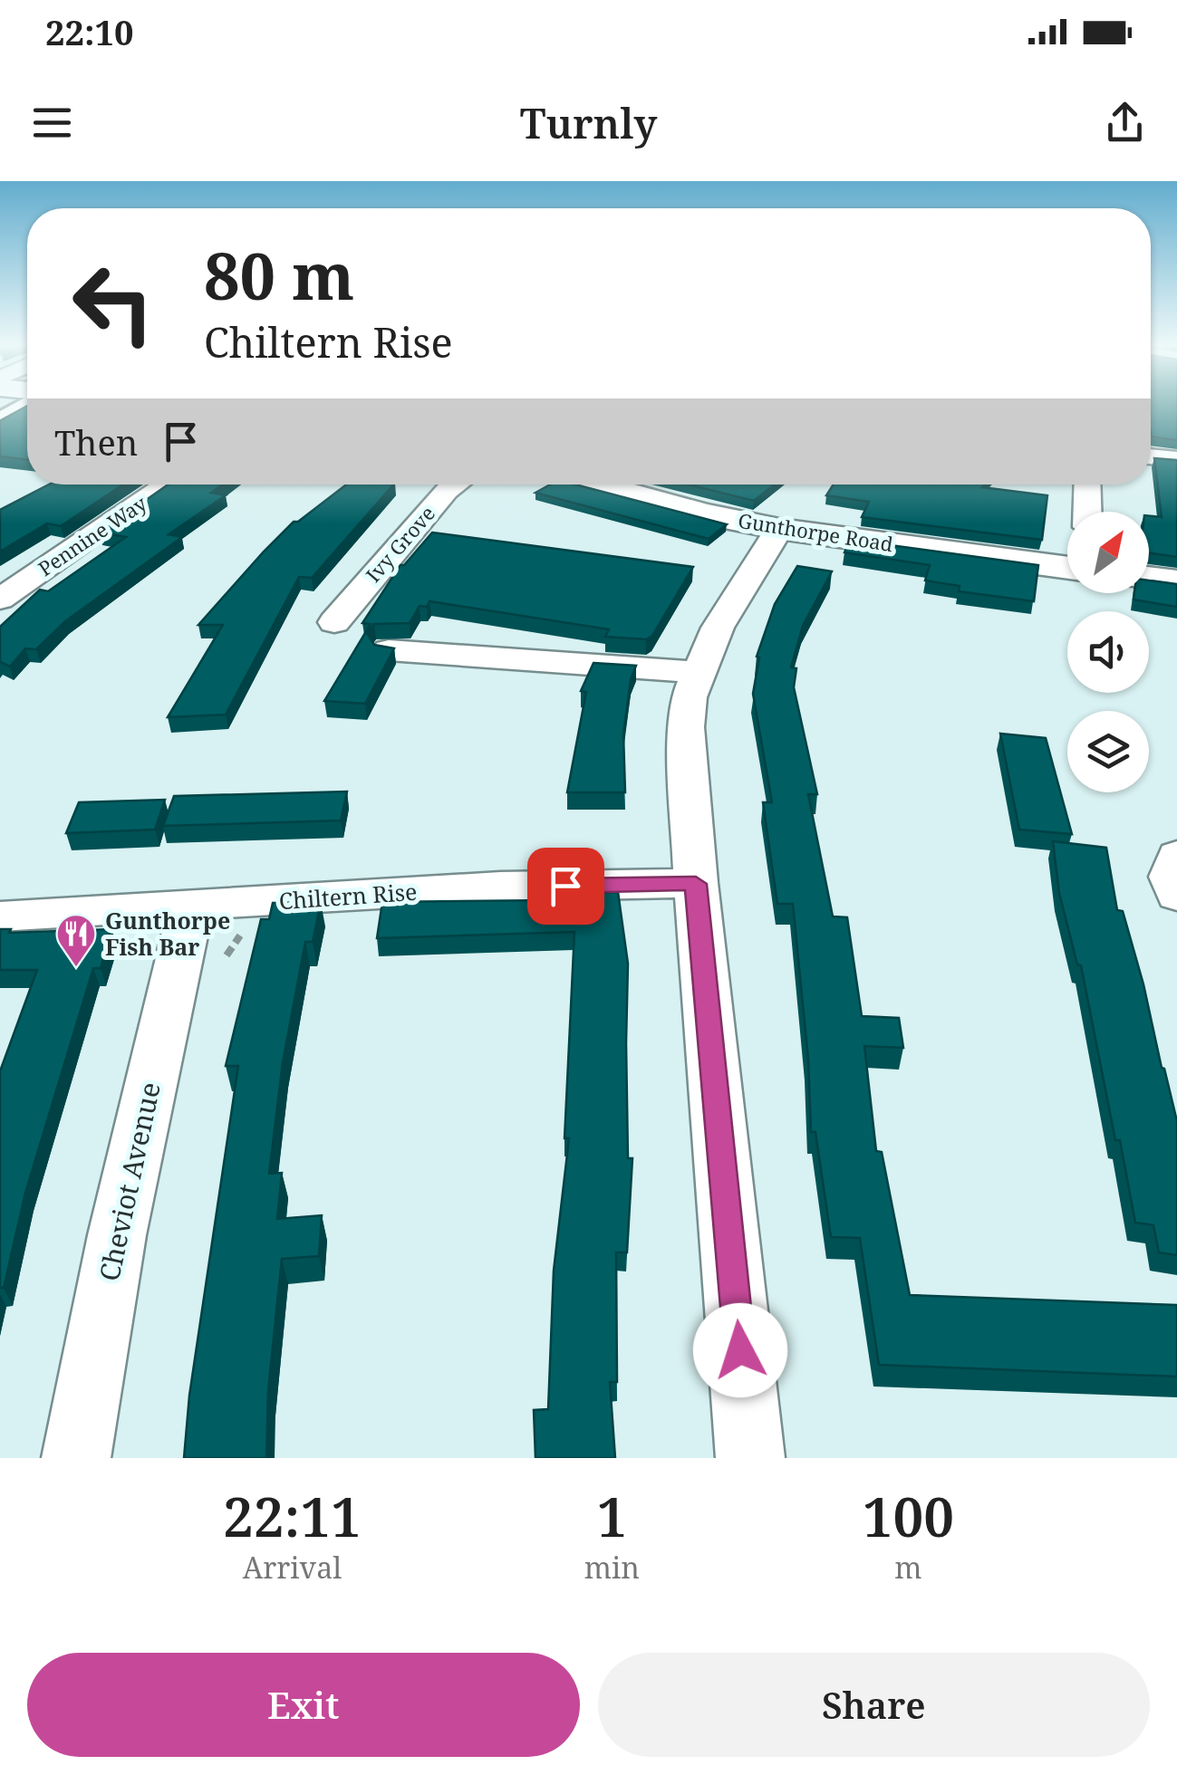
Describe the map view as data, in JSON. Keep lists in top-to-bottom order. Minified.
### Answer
{"streets":{"street":["Gunthorpe Road","Pennine Way","Ivy Grove","Chiltern Rise","Cheviot Avenue"]},"crossings":[["Chiltern Rise","Cheviot Avenue"]],"places":{"restaurant":["Gunthorpe Fish Bar"]},"north":"top right","page":{"status":"22:10","header":"Turnly","turn":["80 m","Chiltern Rise"],"then":"Then","eta":["22:11","Arrival","1","min","100","m"],"buttons":["Exit","Share"]}}
